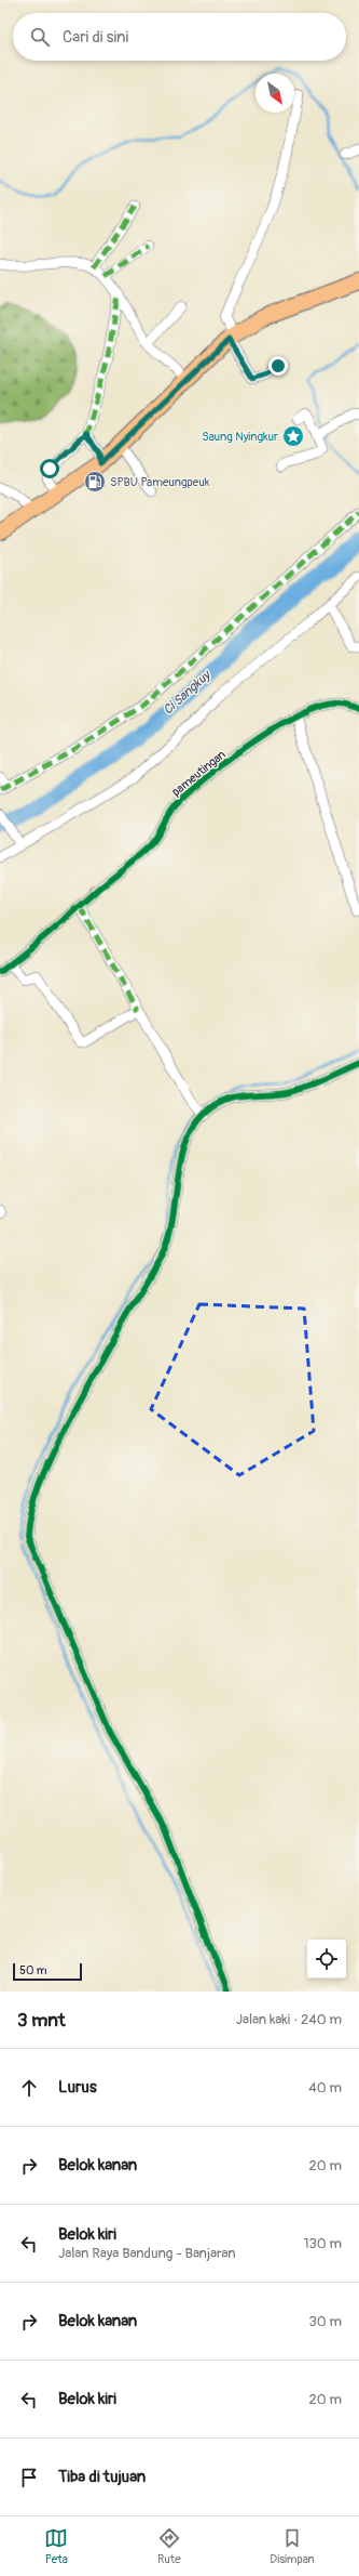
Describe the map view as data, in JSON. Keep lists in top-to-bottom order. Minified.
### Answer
{"streets":{"street":["pameutingan"]},"water":["Ci Sangkuy"],"places":{"place":["Saung Nyingkur"],"fuel station":["SPBU Pameungpeuk"]},"scale_bar":"50 m","north":"bottom right","page":{"search":"Cari di sini","scale":"50 m","heading":["3 mnt","Jalan kaki · 240 m"],"list":[["Lurus","40 m"],["Belok kanan","20 m"],["Belok kiri","Jalan Raya Bandung - Banjaran","130 m"],["Belok kanan","30 m"],["Belok kiri","20 m"],"Tiba di tujuan"],"nav":["Peta","Rute","Disimpan"]}}
